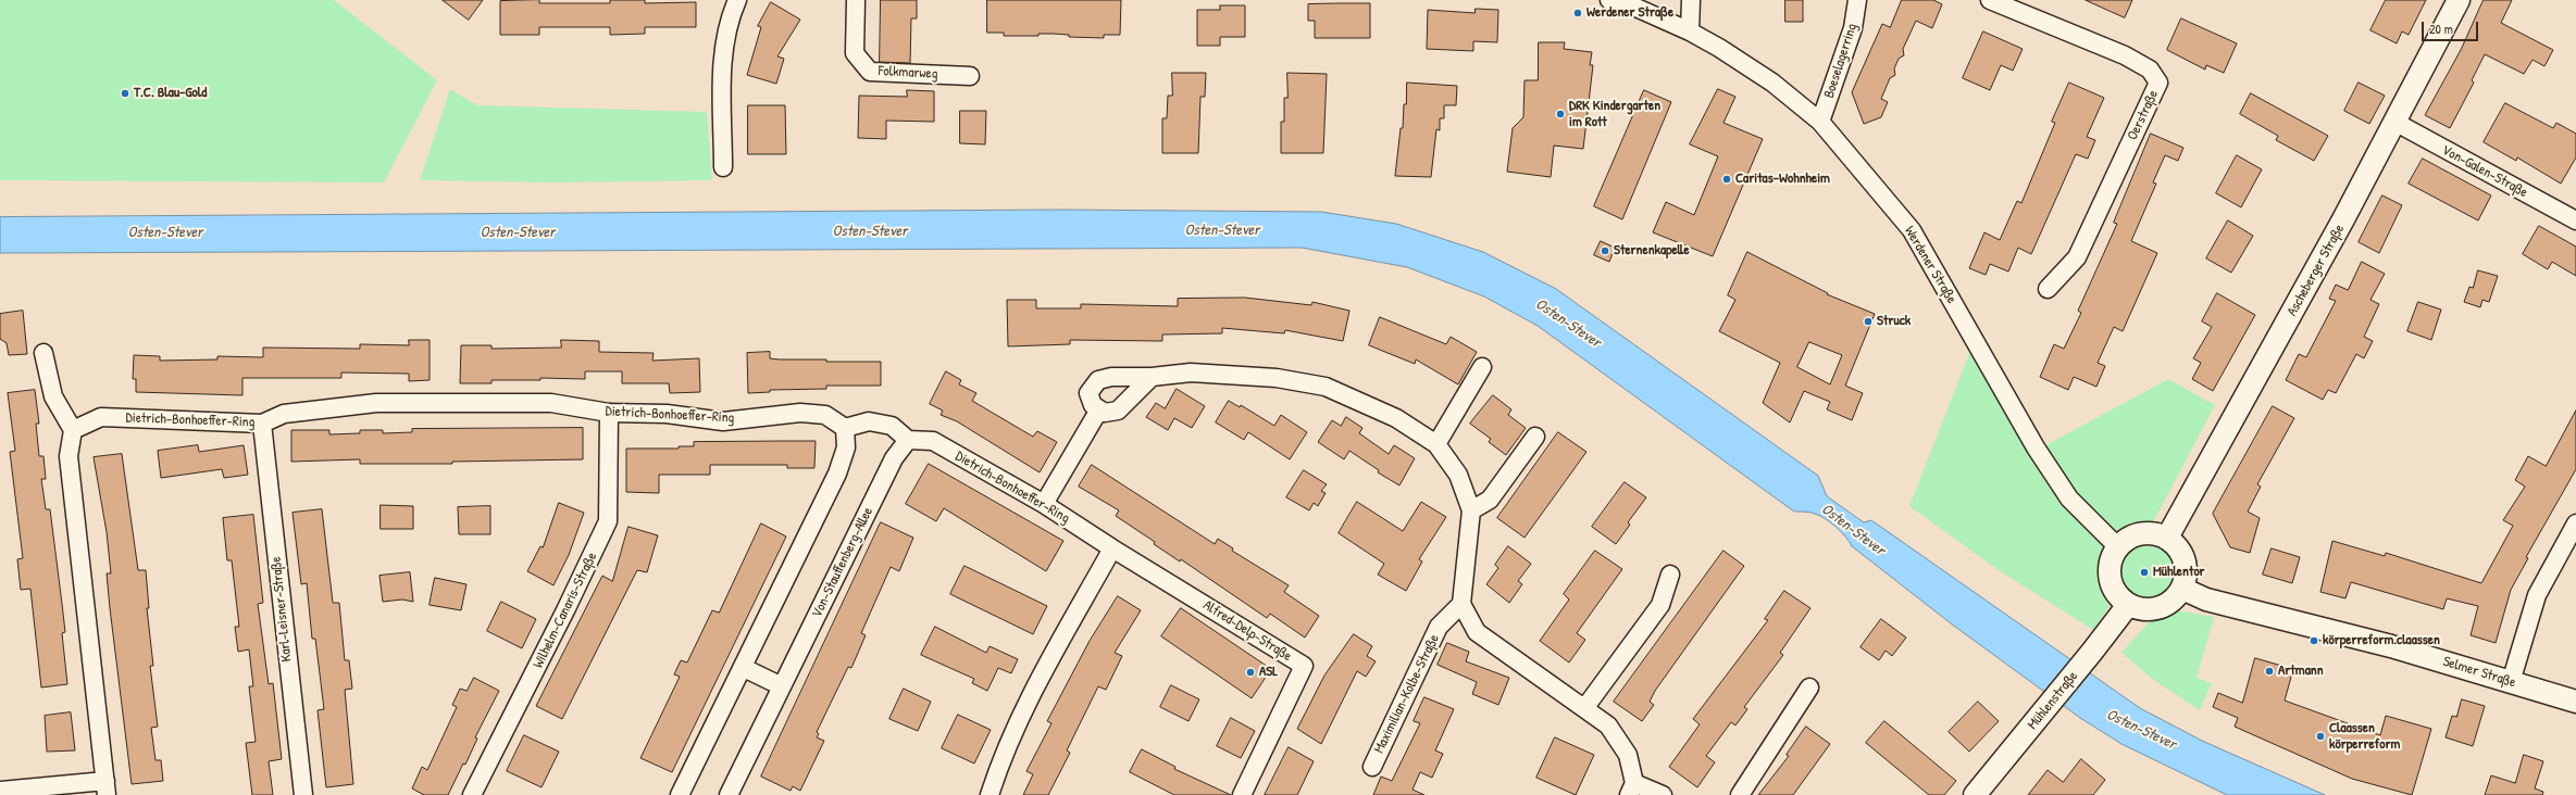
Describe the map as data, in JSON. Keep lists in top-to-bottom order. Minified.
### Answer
{"streets":{"street":["Boeselagerring","Folkmarweg","Oerstraße","Von-Galen-Straße","Werdener Straße","Ascheberger Straße","Dietrich-Bonhoeffer-Ring","Von-Stauffenberg-Allee","Karl-Leisner-Straße","Wilhelm-Canaris-Straße","Alfred-Delp-Straße","Selmer Straße","Maximilian-Kolbe-Straße","Mühlenstraße"]},"crossings":[["Boeselagerring","Werdener Straße"],["Von-Galen-Straße","Ascheberger Straße"],["Werdener Straße","Ascheberger Straße"],["Werdener Straße","Selmer Straße"],["Werdener Straße","Mühlenstraße"],["Ascheberger Straße","Selmer Straße"],["Ascheberger Straße","Mühlenstraße"],["Dietrich-Bonhoeffer-Ring","Von-Stauffenberg-Allee"],["Dietrich-Bonhoeffer-Ring","Karl-Leisner-Straße"],["Dietrich-Bonhoeffer-Ring","Wilhelm-Canaris-Straße"],["Dietrich-Bonhoeffer-Ring","Alfred-Delp-Straße"],["Selmer Straße","Mühlenstraße"]],"water":["Osten-Stever"],"places":["Werdener Straße","T.C. Blau-Gold","DRK Kindergarten im Rott","Caritas-Wohnheim","Sternenkapelle","Struck","Mühlentor","körperreform.claassen","Artmann","ASL","Claassen körperreform"],"scale_bar":"20 m"}
